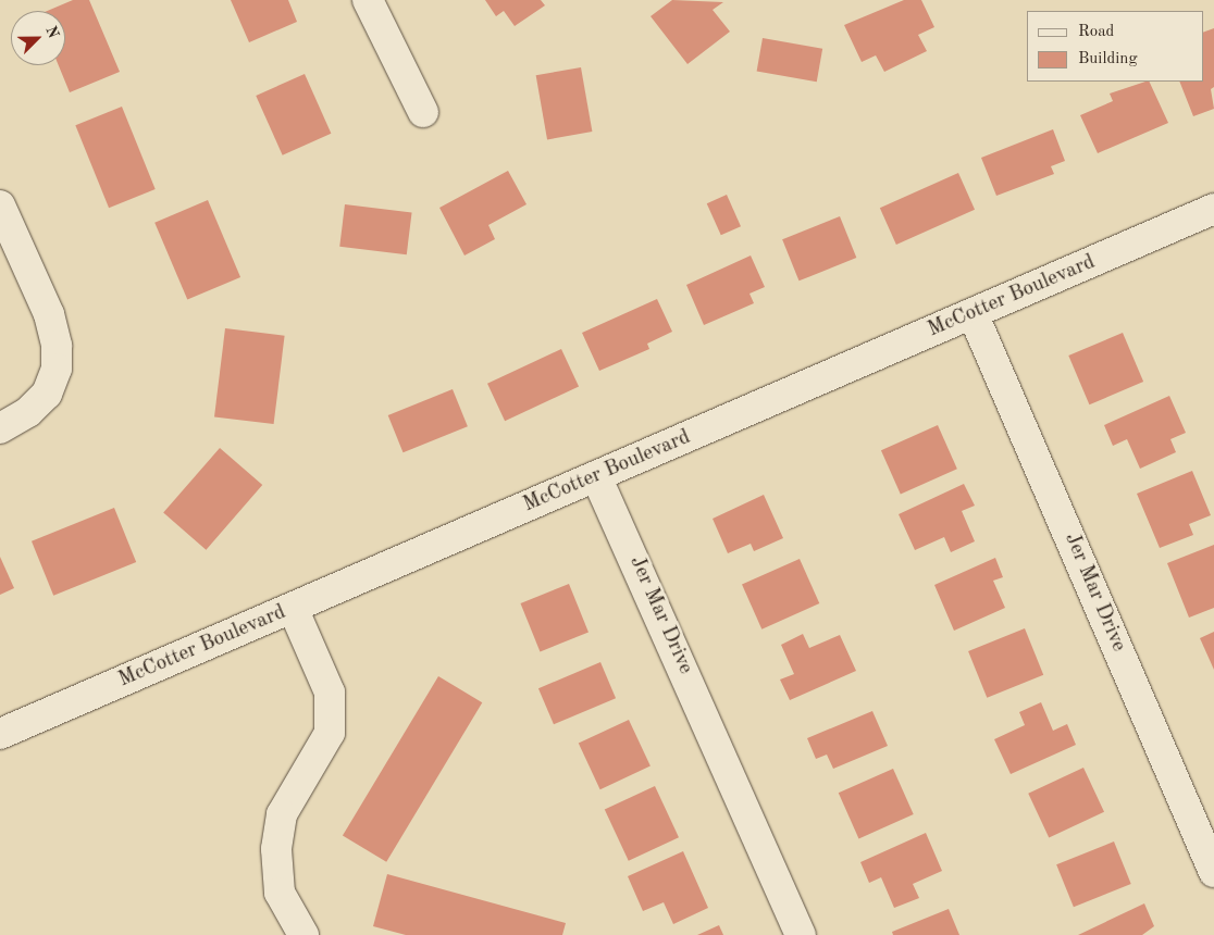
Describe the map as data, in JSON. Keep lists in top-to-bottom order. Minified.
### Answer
{"streets":{"street":["McCotter Boulevard","Jer Mar Drive"]},"crossings":[["McCotter Boulevard","Jer Mar Drive"]],"legend":["Road","Building"],"north":"top right"}
